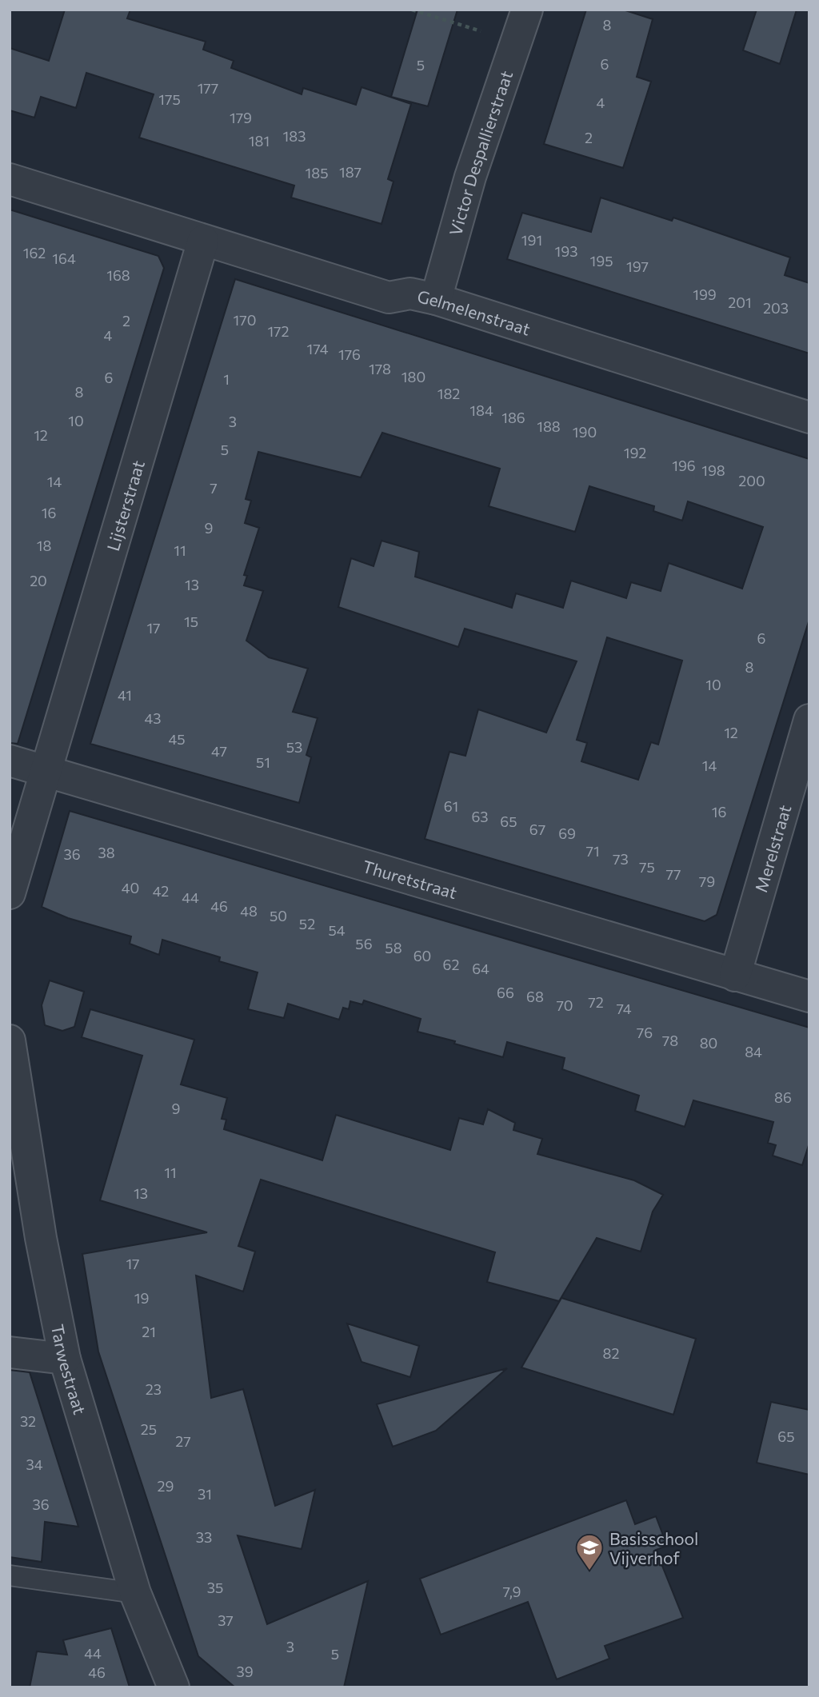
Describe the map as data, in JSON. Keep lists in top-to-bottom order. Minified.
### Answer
{"streets":{"street":["Victor Despallierstraat","Gelmelenstraat","Lijsterstraat","Merelstraat","Thuretstraat","Tarwestraat"]},"crossings":[["Victor Despallierstraat","Gelmelenstraat"],["Gelmelenstraat","Lijsterstraat"],["Lijsterstraat","Thuretstraat"],["Merelstraat","Thuretstraat"]],"places":{"school or university":["Basisschool Vijverhof"]},"house_numbers":["8","6","5","177","175","4","179","183","2","181","187","185","191","193","162","164","195","197","168","199","201","203","170","2","172","4","174","176","178","180","6","1","8","182","184","186","10","3","188","190","12","5","192","196","198","200","14","7","16","9","18","11","20","13","15","17","6","8","10","41","43","12","45","53","47","51","14","61","16","63","65","67","69","71","38","36","73","75","77","79","40","42","44","46","48","50","52","54","56","58","60","62","64","66","68","72","70","74","76","78","80","84","86","9","11","13","17","19","21","82","23","32","25","65","27","34","29","31","36","33","35","7,9","37","3","44","5","39","46"]}
